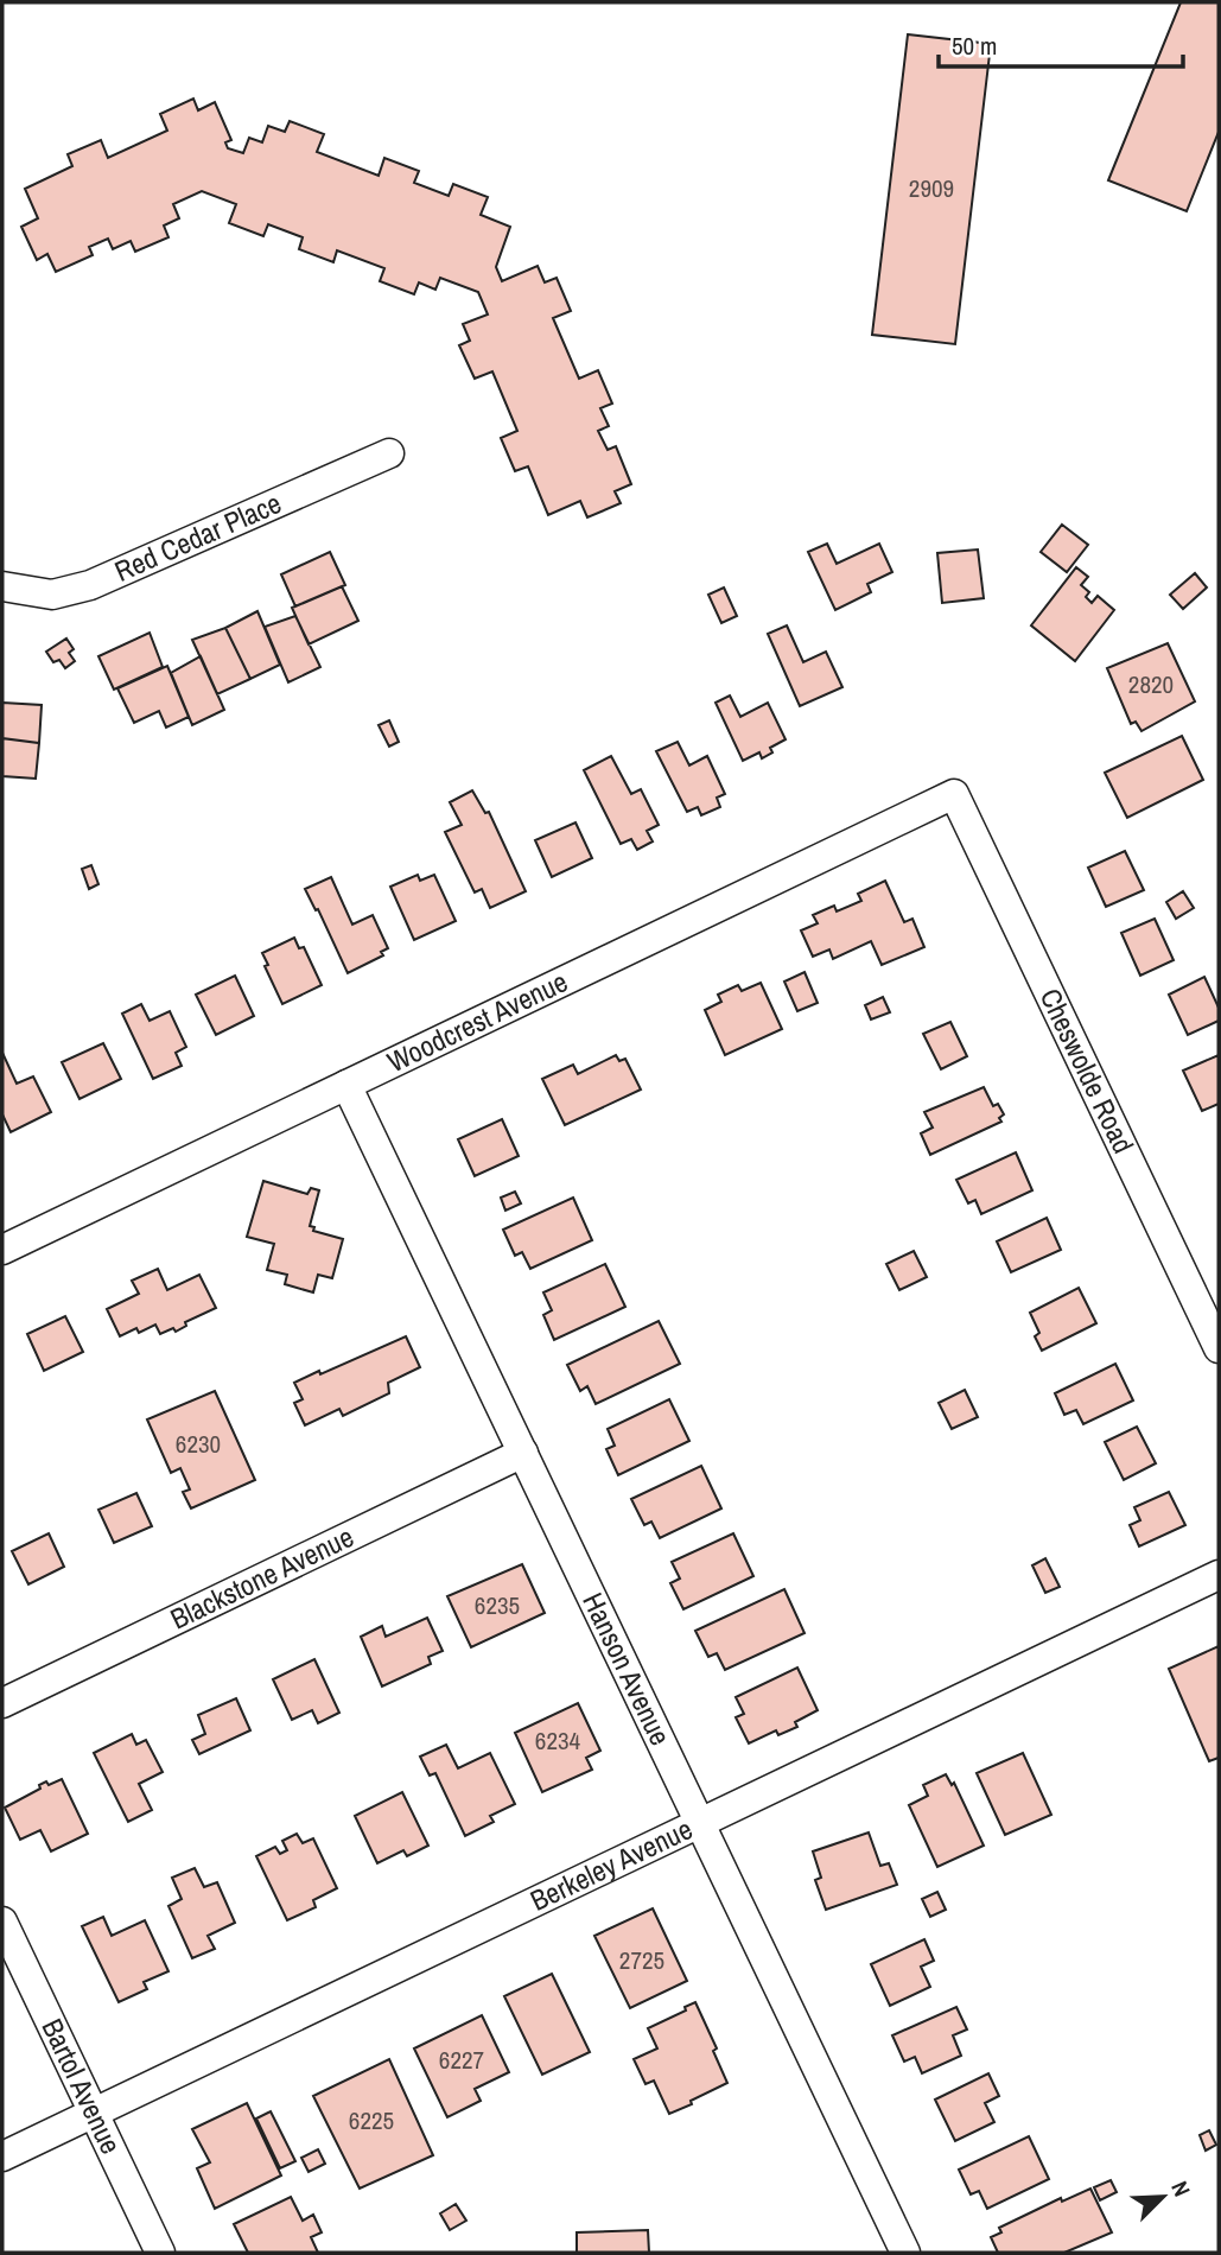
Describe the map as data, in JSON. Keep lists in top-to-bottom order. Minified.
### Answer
{"streets":{"street":["Red Cedar Place","Woodcrest Avenue","Cheswolde Road","Blackstone Avenue","Hanson Avenue","Berkeley Avenue","Bartol Avenue"]},"crossings":[["Woodcrest Avenue","Cheswolde Road"],["Woodcrest Avenue","Hanson Avenue"],["Blackstone Avenue","Hanson Avenue"],["Hanson Avenue","Berkeley Avenue"],["Berkeley Avenue","Bartol Avenue"]],"house_numbers":["2909","2820","6230","6235","6234","2725","6227","6225"],"scale_bar":"50 m","north":"top right"}
